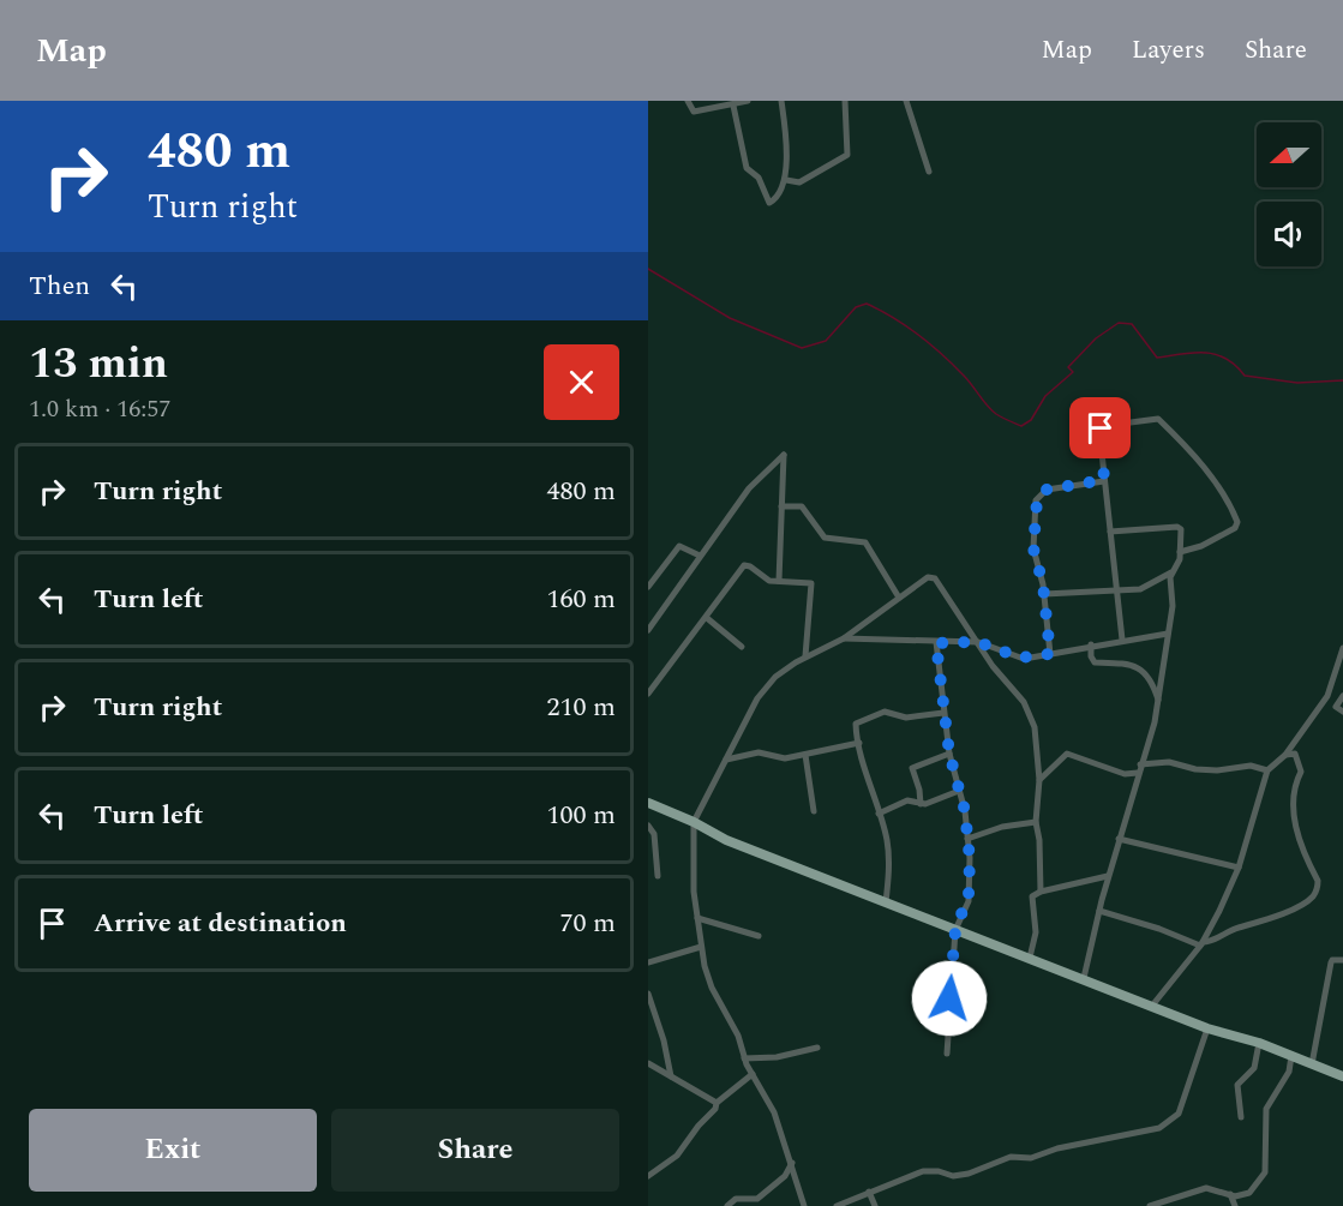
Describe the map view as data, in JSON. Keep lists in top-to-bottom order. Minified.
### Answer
{"north":"left","page":{"header":"Map","nav":["Map","Layers","Share"],"turn":["480 m","Turn right"],"then":"Then","heading":["13 min","1.0 km · 16:57"],"list":[{"name":"Turn right","value":"480 m"},{"name":"Turn left","value":"160 m"},{"name":"Turn right","value":"210 m"},{"name":"Turn left","value":"100 m"},{"name":"Arrive at destination","value":"70 m"}],"buttons":["Exit","Share"]}}
